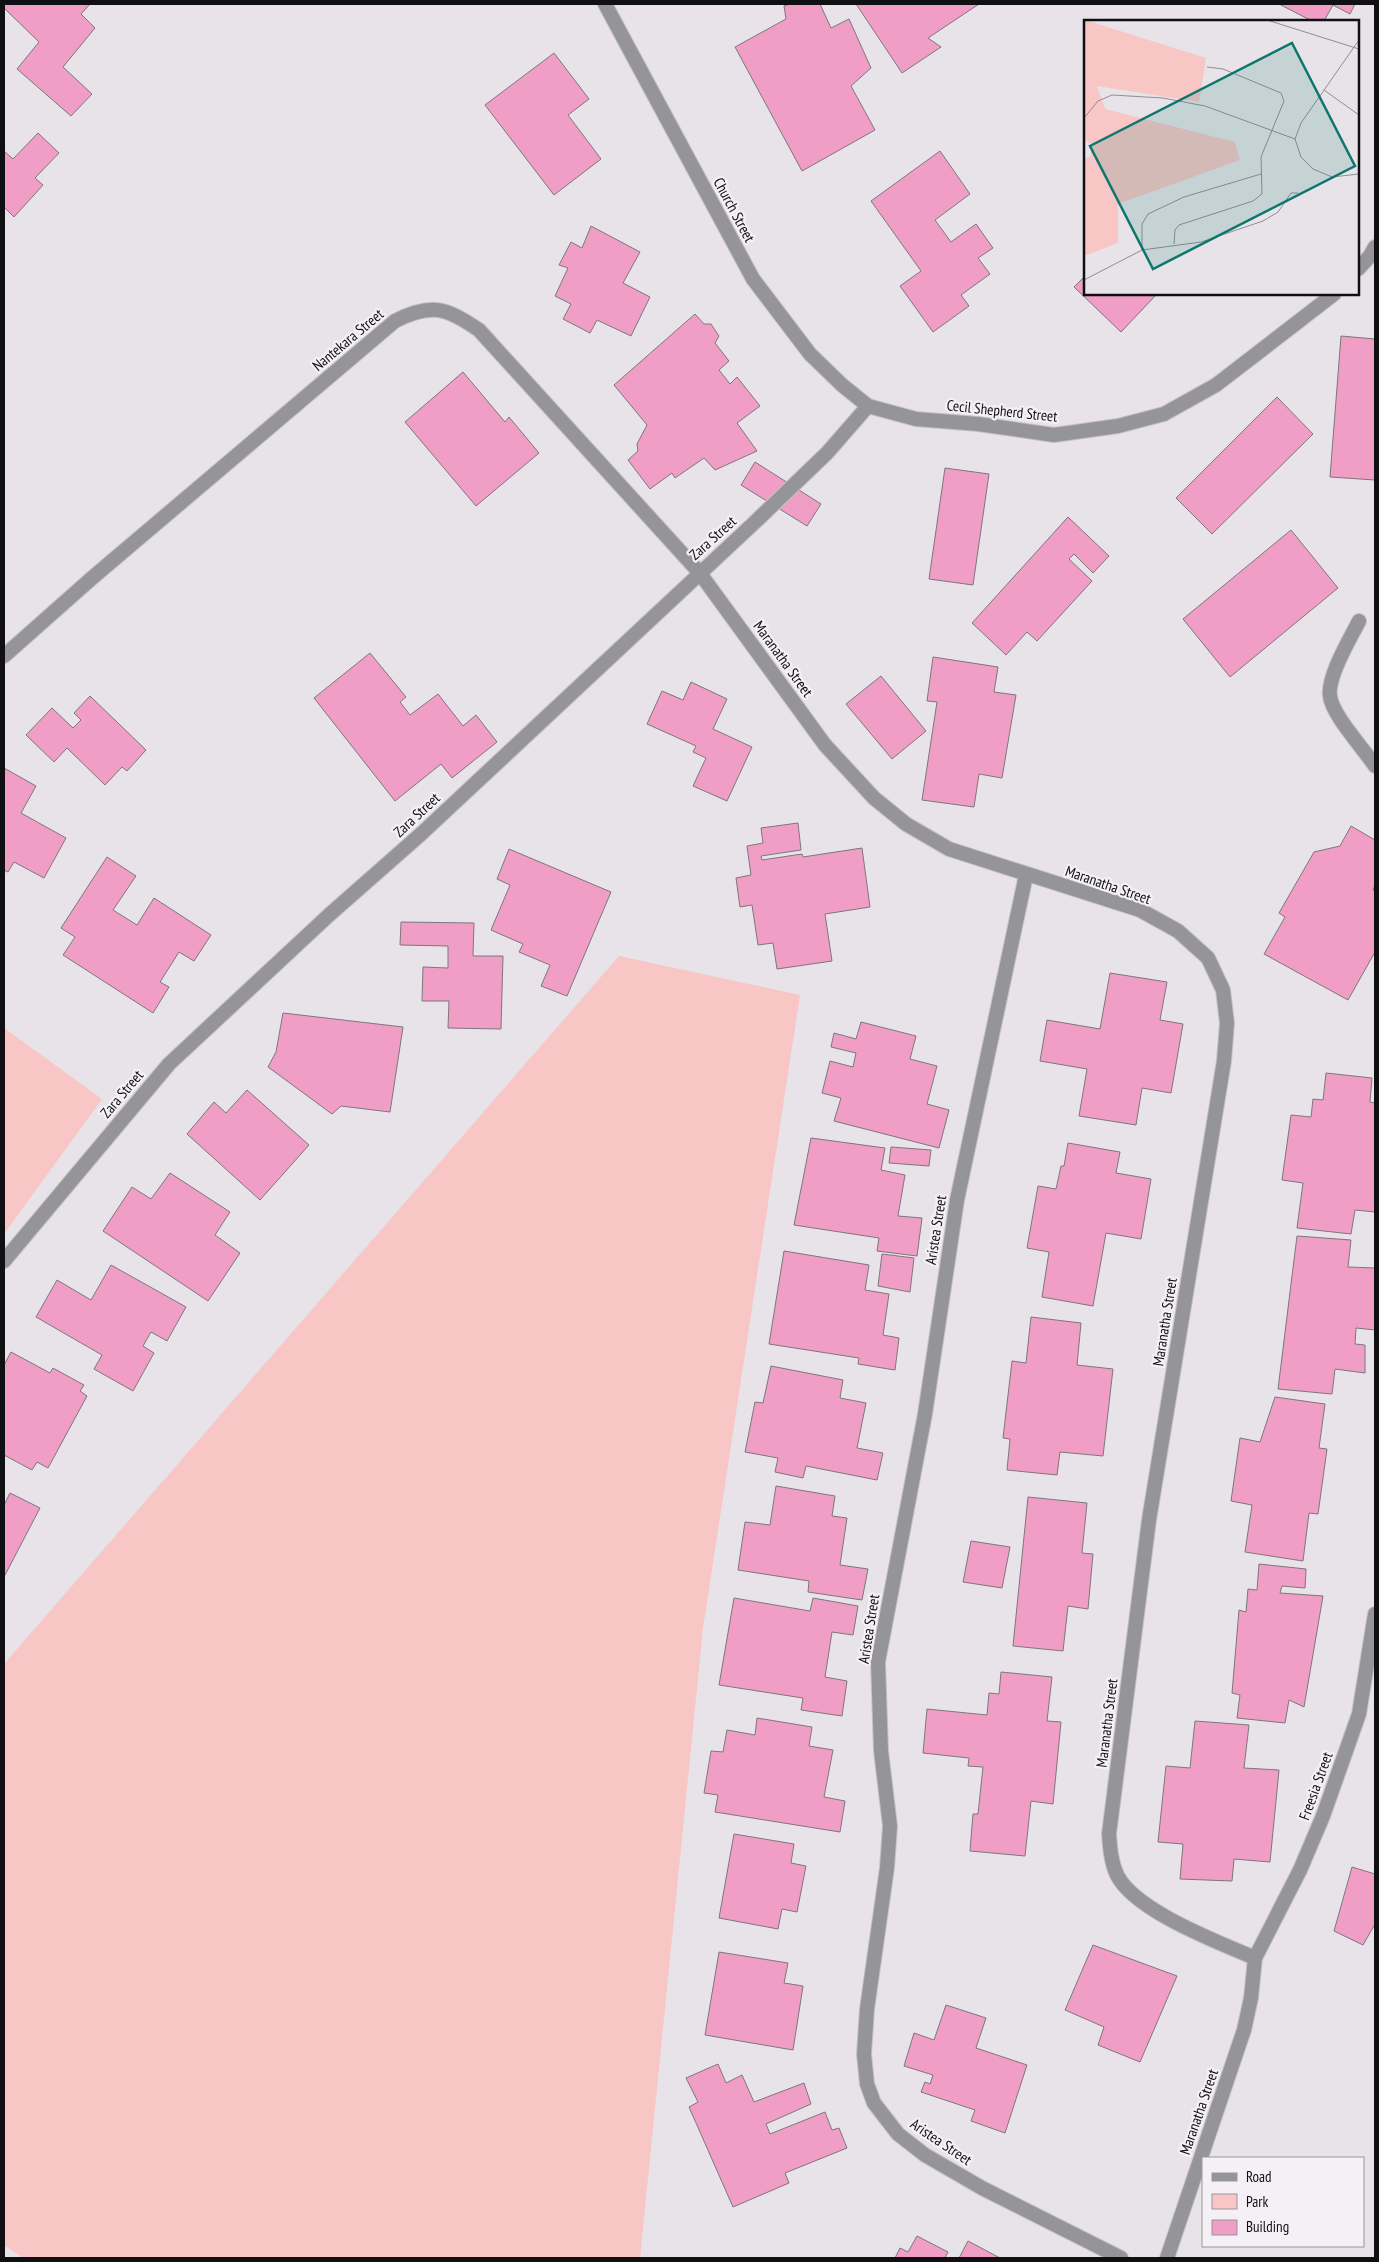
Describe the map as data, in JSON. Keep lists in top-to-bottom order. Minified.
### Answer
{"streets":{"street":["Church Street","Nantekara Street","Cecil Shepherd Street","Zara Street","Maranatha Street","Aristea Street","Freesia Street"]},"crossings":[["Church Street","Cecil Shepherd Street"],["Church Street","Zara Street"],["Nantekara Street","Zara Street"],["Nantekara Street","Maranatha Street"],["Cecil Shepherd Street","Zara Street"],["Zara Street","Maranatha Street"],["Maranatha Street","Aristea Street"],["Maranatha Street","Freesia Street"]],"legend":["Road","Park","Building"]}
